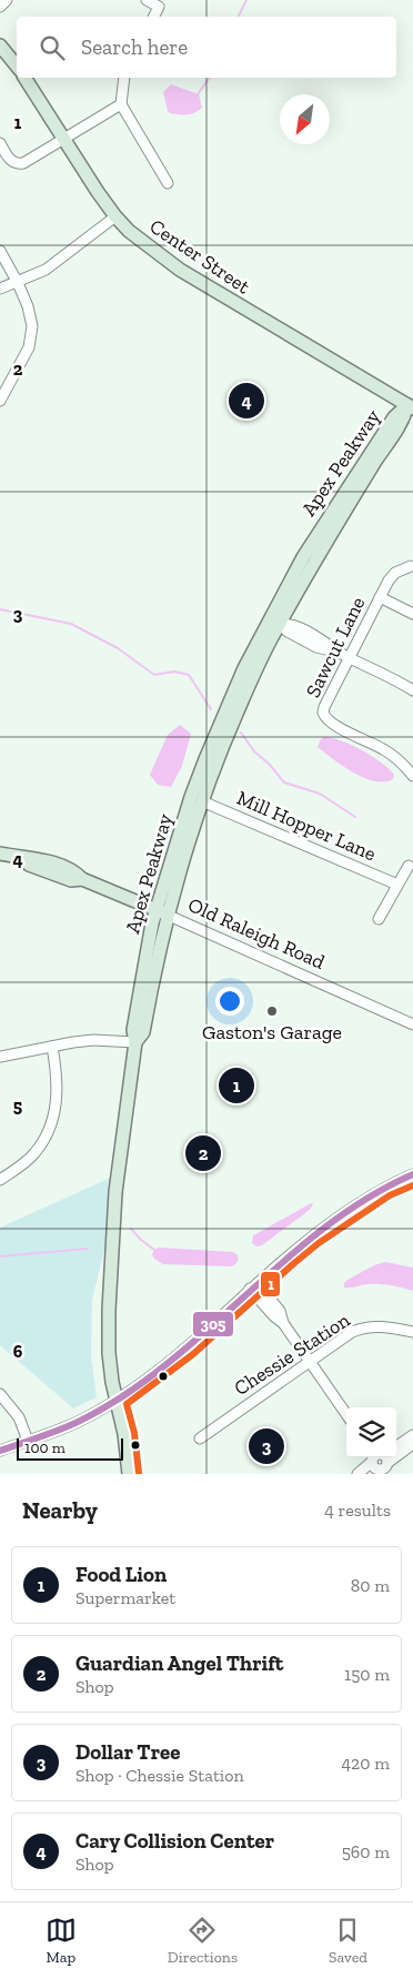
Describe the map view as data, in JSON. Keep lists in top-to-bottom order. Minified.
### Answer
{"streets":{"main road":["Center Street","Apex Peakway","Old Raleigh Road"],"street":["Sawcut Lane","Mill Hopper Lane","Chessie Station"]},"crossings":[["Center Street","Apex Peakway"],["Apex Peakway","Mill Hopper Lane"],["Apex Peakway","Old Raleigh Road"]],"places":["Gaston's Garage"],"lines":["transit line 305","transit line 1"],"scale_bar":"100 m","north":"bottom left","page":{"search":"Search here","pins":["4","1","2","3"],"scale":"100 m","heading":["Nearby","4 results"],"list":[{"mark":"1","name":"Food Lion","note":"Supermarket","value":"80 m"},{"mark":"2","name":"Guardian Angel Thrift","note":"Shop","value":"150 m"},{"mark":"3","name":"Dollar Tree","note":"Shop · Chessie Station","value":"420 m"},{"mark":"4","name":"Cary Collision Center","note":"Shop","value":"560 m"}],"nav":["Map","Directions","Saved"]},"grid":{"rows":["1","2","3","4","5","6"]}}
